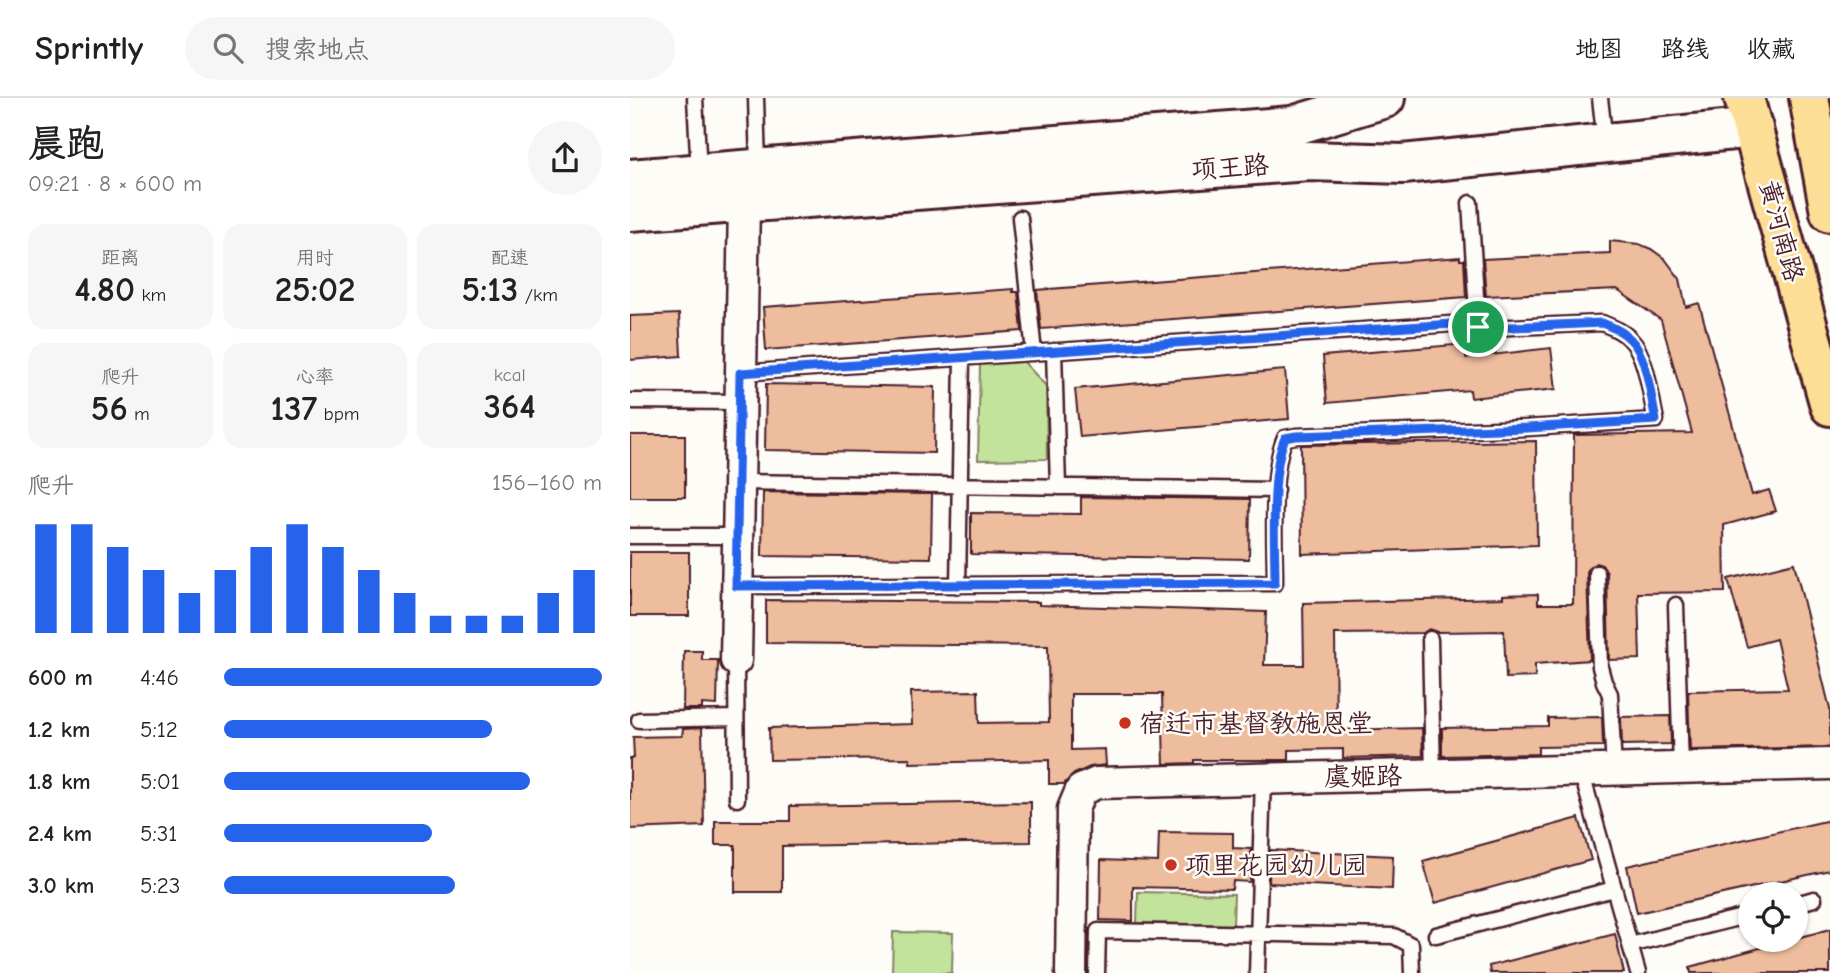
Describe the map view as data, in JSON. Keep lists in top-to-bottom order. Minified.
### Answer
{"streets":{"main road":["项王路","黄河南路"],"street":["虞姬路"]},"crossings":[["项王路","黄河南路"]],"places":["宿迁市基督教施恩堂","项里花园幼儿园"],"page":{"header":"Sprintly","search":"搜索地点","nav":["地图","路线","收藏"],"heading":["晨跑","09:21 · 8 × 600 m"],"stats":[["距离","4.80 km"],["用时","25:02"],["配速","5:13 /km"],["爬升","56 m"],["心率","137 bpm"],["kcal","364"]],"chart":["爬升","156–160 m"],"list":[{"name":"600 m","note":"4:46"},{"name":"1.2 km","note":"5:12"},{"name":"1.8 km","note":"5:01"},{"name":"2.4 km","note":"5:31"},{"name":"3.0 km","note":"5:23"}]}}
